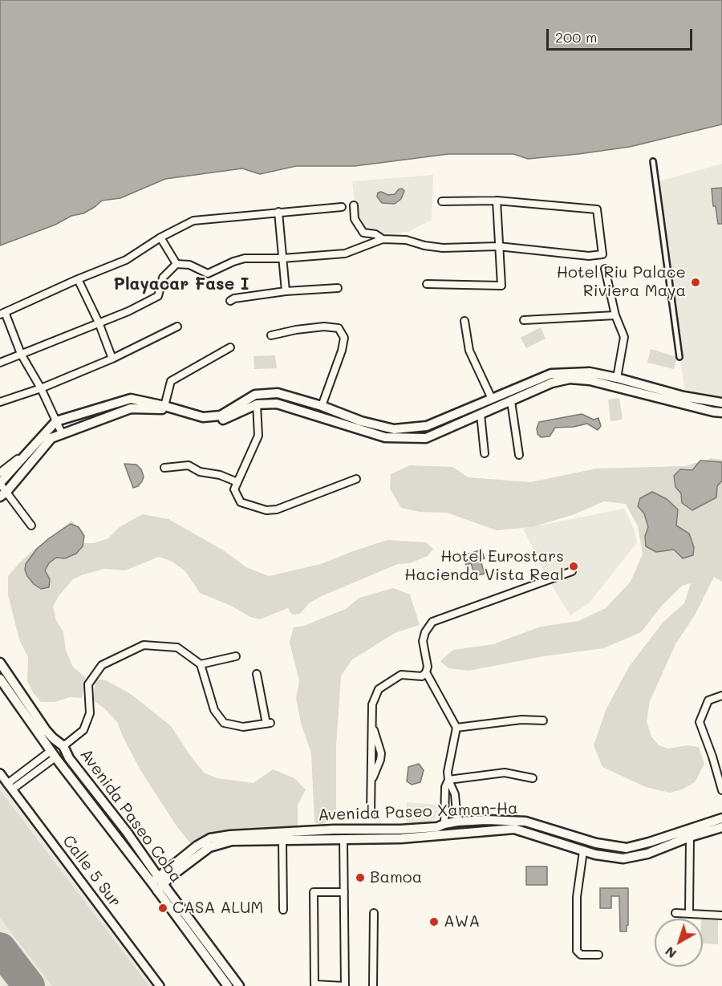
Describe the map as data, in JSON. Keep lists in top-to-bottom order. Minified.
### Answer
{"streets":{"main road":["Avenida Paseo Xaman-Ha","Avenida Paseo Coba"],"street":["Calle 5 Sur"]},"crossings":[["Avenida Paseo Xaman-Ha","Avenida Paseo Coba"]],"districts":["Playacar Fase I"],"places":["Hotel Riu Palace Riviera Maya","Hotel Eurostars Hacienda Vista Real","Bamoa","CASA ALUM","AWA"],"scale_bar":"200 m","north":"bottom left"}
